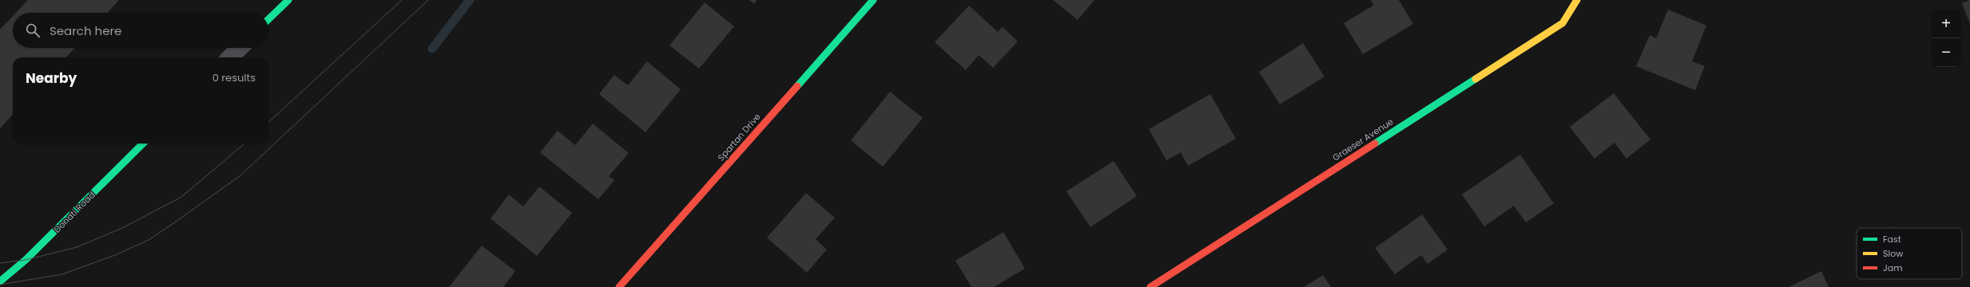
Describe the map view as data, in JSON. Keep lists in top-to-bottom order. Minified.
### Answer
{"streets":{"street":["Spartan Drive","Graeser Avenue","Donati Road"]},"legend":["Fast","Slow","Jam"],"page":{"map_buttons":["+","−"],"search":"Search here","heading":["Nearby","0 results"]}}
